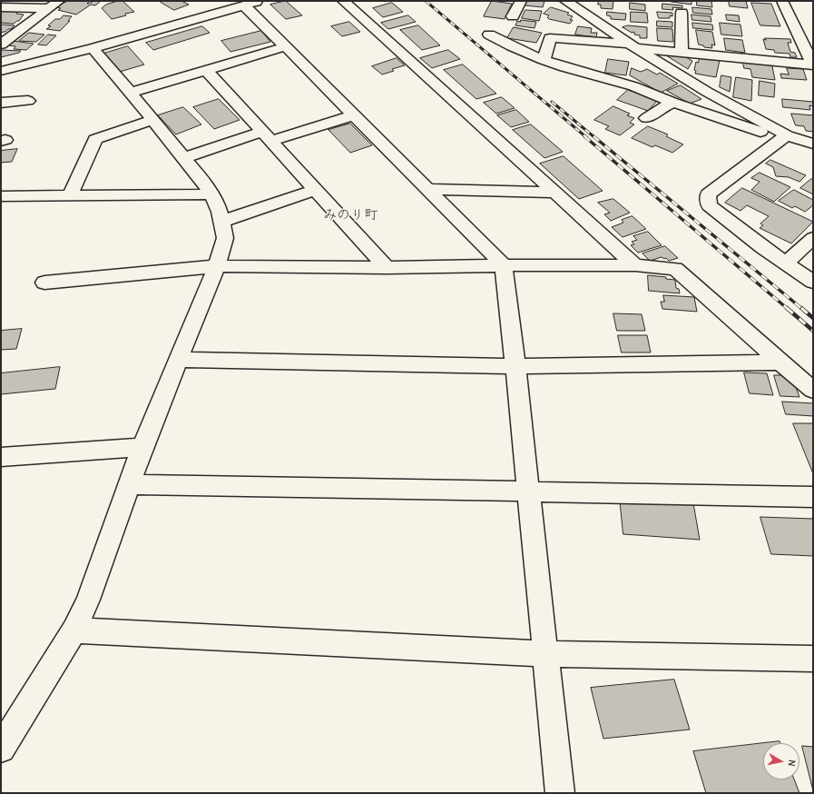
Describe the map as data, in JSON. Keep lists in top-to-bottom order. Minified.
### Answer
{"districts":["みのり町"],"north":"right"}
